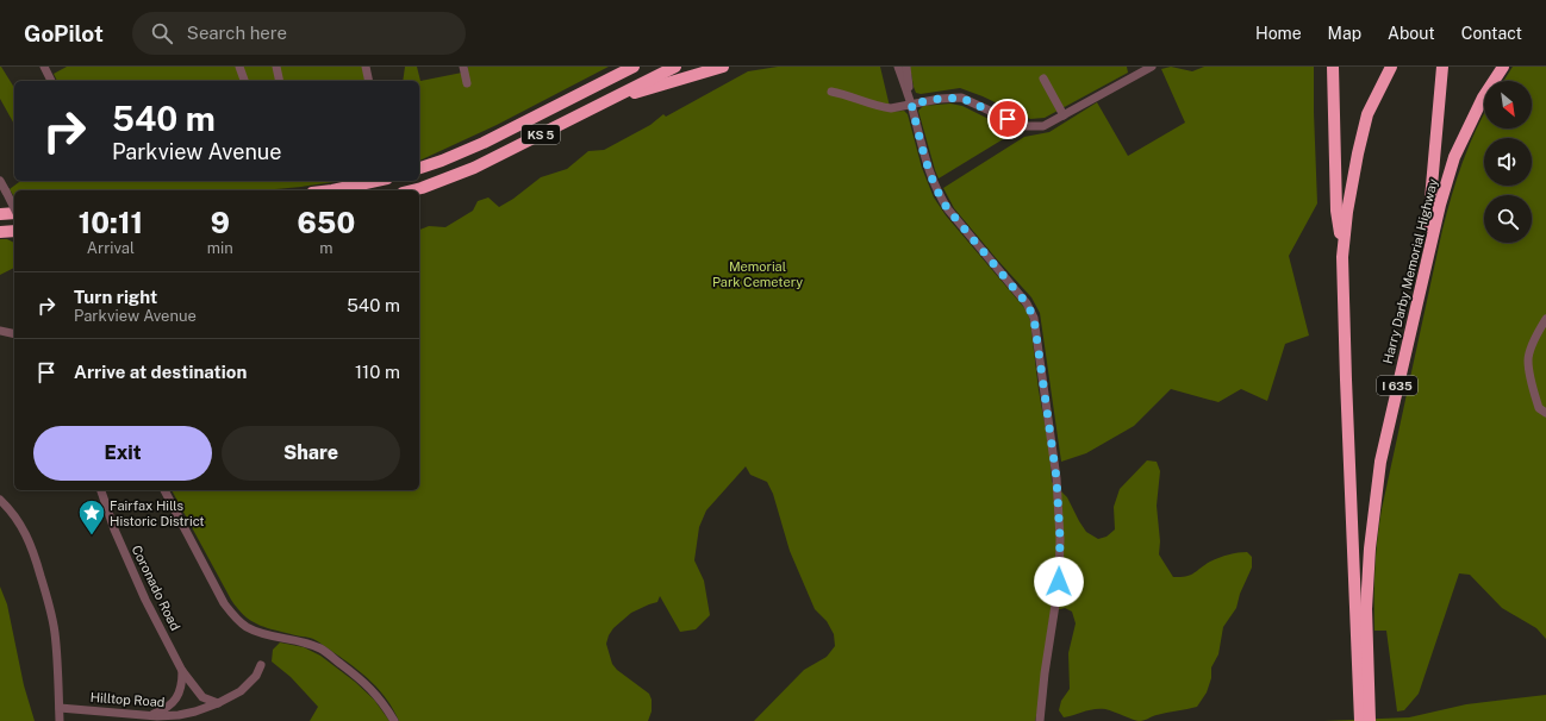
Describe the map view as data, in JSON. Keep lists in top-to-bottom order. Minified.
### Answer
{"streets":{"highway":["KS 5","Harry Darby Memorial Highway","I 635"],"street":["Coronado Road","Hilltop Road"]},"crossings":[["Coronado Road","Hilltop Road"]],"parks":["Memorial Park Cemetery"],"places":{"place":["Fairfax Hills Historic District"]},"north":"bottom right","page":{"header":"GoPilot","search":"Search here","nav":["Home","Map","About","Contact"],"turn":["540 m","Parkview Avenue"],"eta":["10:11","Arrival","9","min","650","m"],"list":[{"name":"Turn right","note":"Parkview Avenue","value":"540 m"},{"name":"Arrive at destination","value":"110 m"}],"buttons":["Exit","Share"]}}
